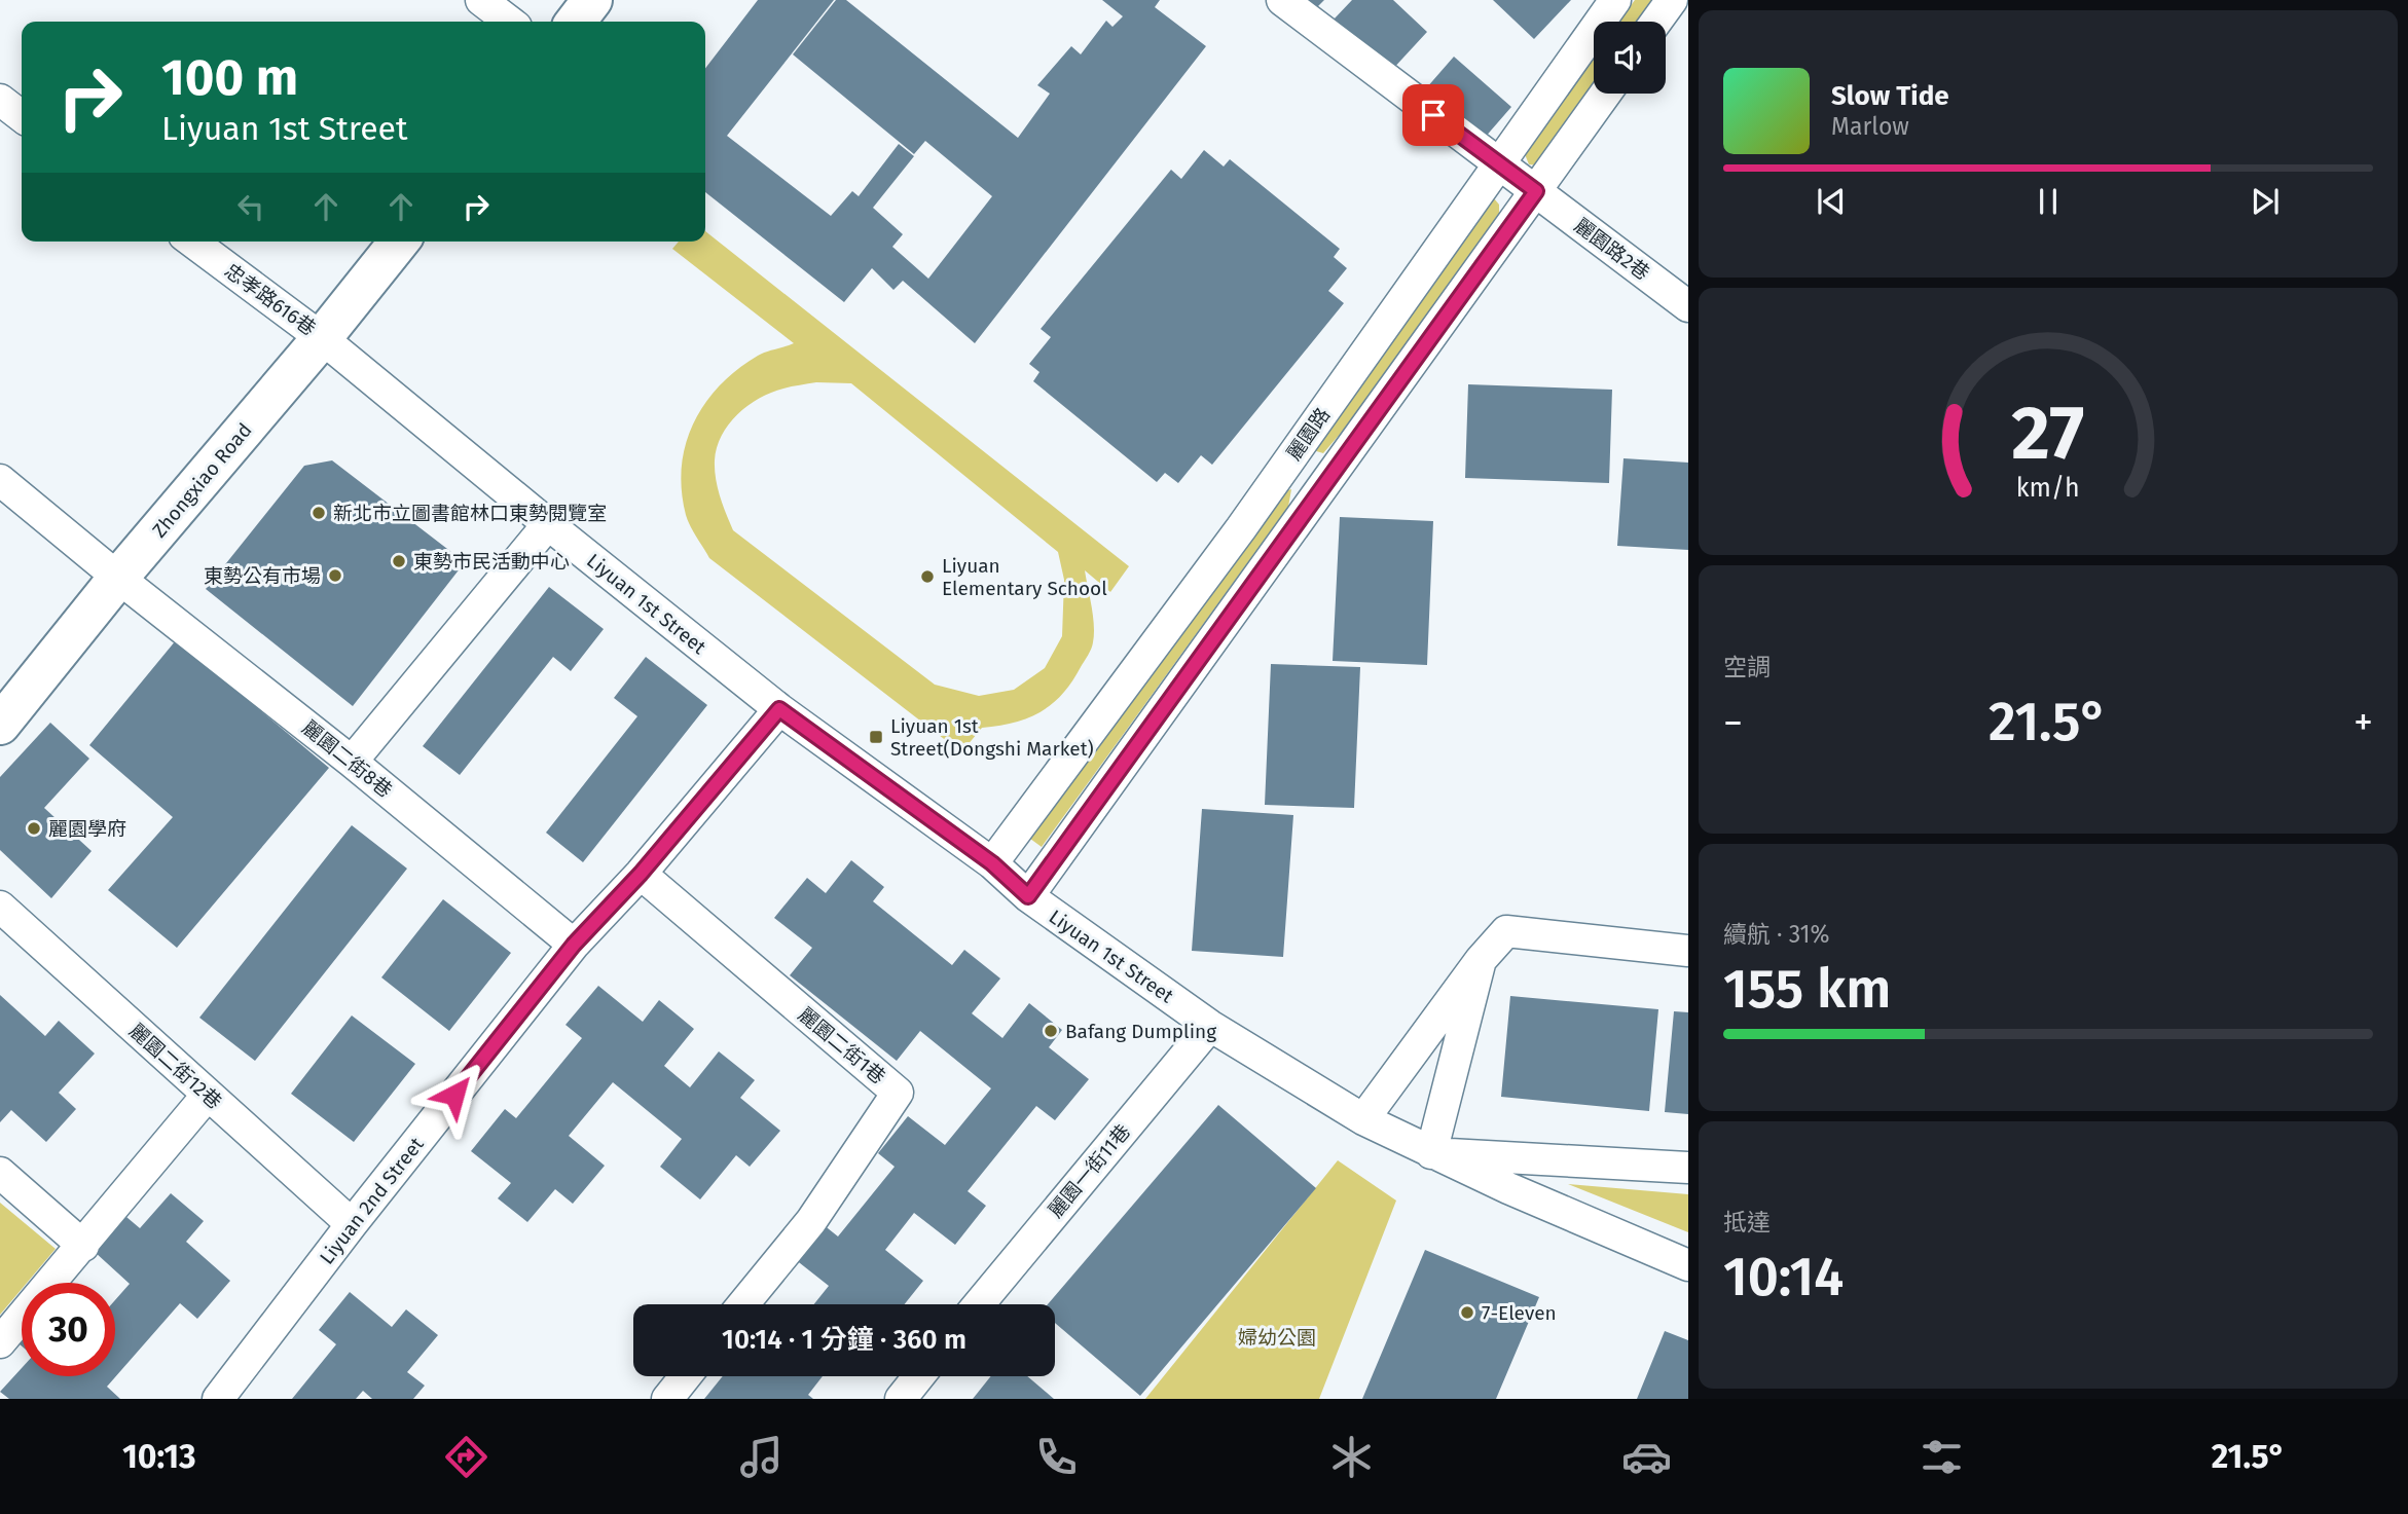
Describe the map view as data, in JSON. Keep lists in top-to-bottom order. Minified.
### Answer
{"streets":{"street":["麗園路2巷","忠孝路616巷","麗園路","Zhongxiao Road","Liyuan 1st Street","麗園二街8巷","麗園二街1巷","麗園二街12巷","麗園一街11巷","Liyuan 2nd Street"]},"crossings":[["麗園路2巷","麗園路"],["忠孝路616巷","Zhongxiao Road"],["忠孝路616巷","Liyuan 1st Street"],["麗園路","Liyuan 1st Street"],["Zhongxiao Road","Liyuan 1st Street"],["Zhongxiao Road","麗園二街8巷"],["Liyuan 1st Street","麗園一街11巷"],["Liyuan 1st Street","Liyuan 2nd Street"],["麗園二街8巷","Liyuan 2nd Street"],["麗園二街1巷","Liyuan 2nd Street"],["麗園二街12巷","Liyuan 2nd Street"]],"parks":["婦幼公園"],"places":{"other":["新北市立圖書館林口東勢閱覽室","東勢市民活動中心","東勢公有市場","Liyuan Elementary School","麗園學府","Bafang Dumpling","7-Eleven"],"transit":["Liyuan 1st Street(Dongshi Market)"]},"page":{"turn":["100 m","Liyuan 1st Street"],"song":["Slow Tide","Marlow"],"tile":["空調",["續航 · 31%","155 km"],["抵達","10:14"]],"heat":["−","21.5°","+"],"limit":"30","trip":"10:14 · 1 分鐘 · 360 m","tabs":["10:13","21.5°"],"gauge":["27","km/h"]}}
